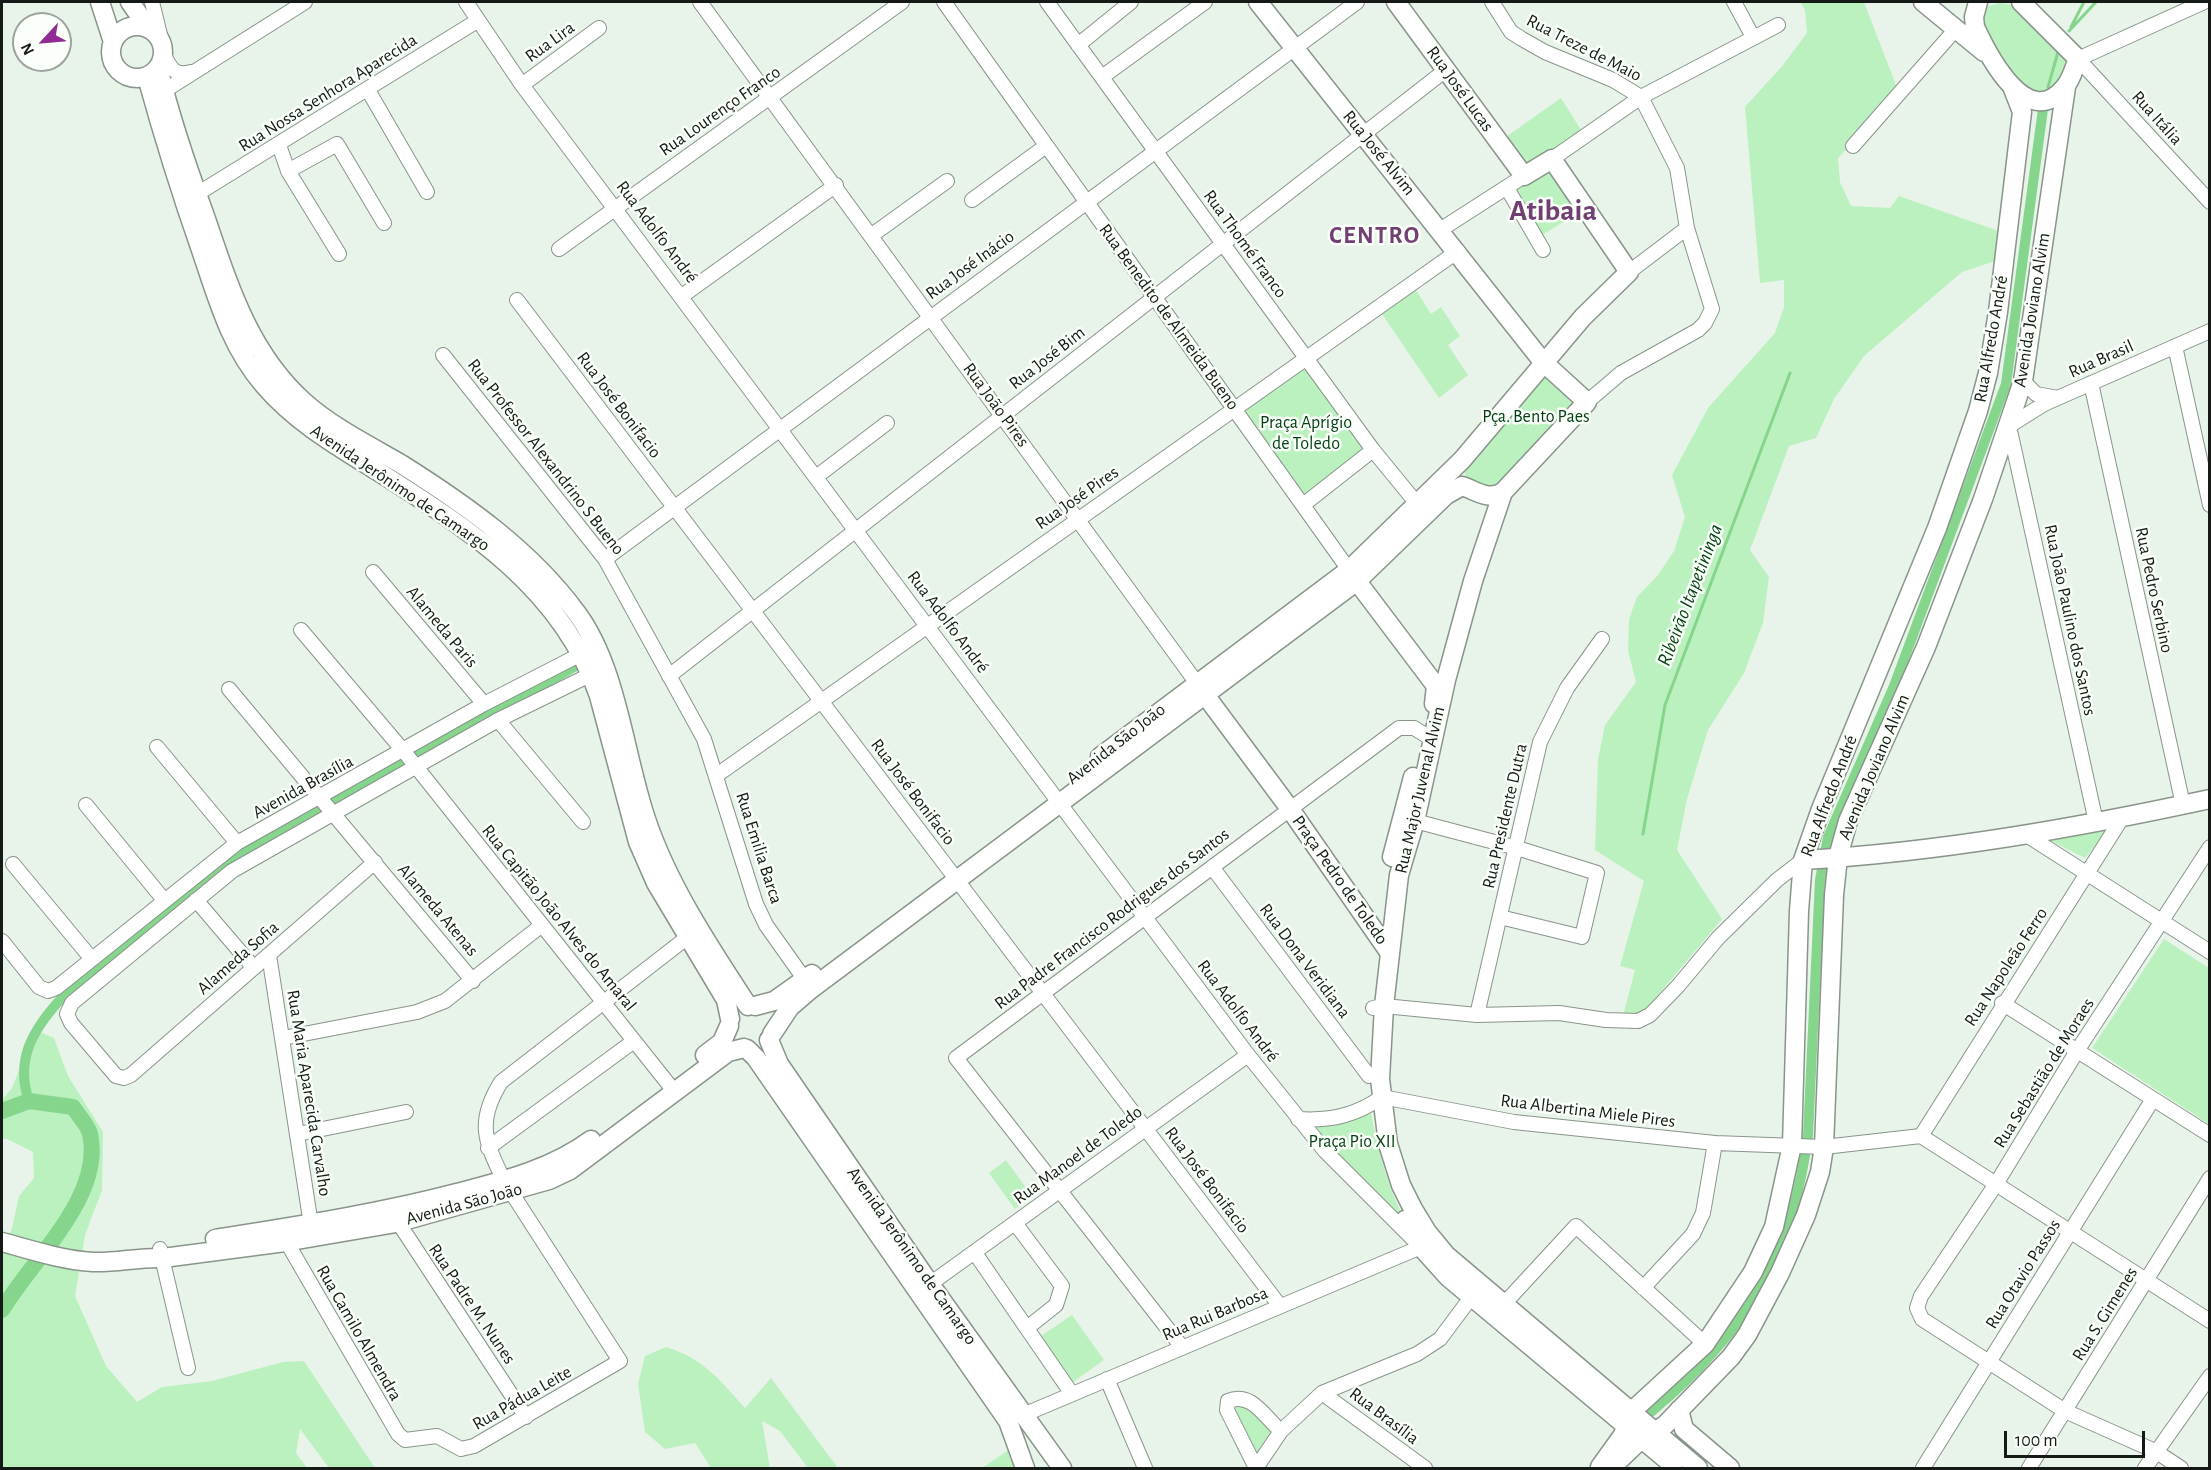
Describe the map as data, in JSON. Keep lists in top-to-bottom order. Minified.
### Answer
{"streets":{"main road":["Rua José Lucas","Rua José Alvim","Avenida Joviano Alvim","Rua Benedito de Almeida Bueno","Rua Alfredo André","Rua João Pires","Avenida Jerônimo de Camargo","Avenida São João","Rua Major Juvenal Alvim","Praça Pedro de Toledo"],"street":["Rua Lira","Rua Treze de Maio","Rua Nossa Senhora Aparecida","Rua Lourenço Franco","Rua Itália","Rua Adolfo André","Rua Thomé Franco","Rua José Inácio","Rua José Bim","Rua Brasil","Rua José Bonifacio","Rua Professor Alexandrino S Bueno","Rua José Pires","Rua Pedro Serbino","Rua João Paulino dos Santos","Alameda Paris","Avenida Brasília","Rua Presidente Dutra","Rua Emilia Barca","Alameda Atenas","Rua Capitão João Alves do Amaral","Rua Padre Francisco Rodrigues dos Santos","Alameda Sofia","Rua Dona Veridiana","Rua Napoleão Ferro","Rua Sebastião de Moraes","Rua Maria Aparecida Carvalho","Rua Albertina Miele Pires","Rua Manoel de Toledo","Rua Otavio Passos","Rua Padre M. Nunes","Rua Rui Barbosa","Rua S. Gimenes","Rua Camilo Almendra","Rua Pádua Leite","Rua Brasília"]},"crossings":[["Rua Lira","Rua Adolfo André"],["Rua José Lucas","Rua José Bim"],["Rua Nossa Senhora Aparecida","Rua Adolfo André"],["Rua Nossa Senhora Aparecida","Avenida Jerônimo de Camargo"],["Rua Lourenço Franco","Rua Adolfo André"],["Rua Lourenço Franco","Rua João Pires"],["Rua Itália","Avenida Joviano Alvim"],["Rua José Alvim","Rua José Inácio"],["Rua José Alvim","Rua José Bim"],["Rua José Alvim","Rua José Pires"],["Rua José Alvim","Avenida São João"],["Rua Adolfo André","Rua José Inácio"],["Rua Adolfo André","Rua José Bim"],["Rua Adolfo André","Rua José Pires"],["Rua Adolfo André","Avenida São João"],["Rua Adolfo André","Rua Padre Francisco Rodrigues dos Santos"],["Rua Adolfo André","Rua Manoel de Toledo"],["Rua Adolfo André","Rua Rui Barbosa"],["Rua Thomé Franco","Rua José Inácio"],["Rua Thomé Franco","Rua José Bim"],["Rua Thomé Franco","Rua José Pires"],["Rua Thomé Franco","Avenida São João"],["Rua José Inácio","Rua Benedito de Almeida Bueno"],["Rua José Inácio","Rua José Bonifacio"],["Rua José Inácio","Rua João Pires"],["Rua José Inácio","Rua Professor Alexandrino S Bueno"],["Avenida Joviano Alvim","Rua Alfredo André"],["Avenida Joviano Alvim","Rua Brasil"],["Avenida Joviano Alvim","Rua João Paulino dos Santos"],["Avenida Joviano Alvim","Rua Albertina Miele Pires"],["Rua Benedito de Almeida Bueno","Rua José Bim"],["Rua Benedito de Almeida Bueno","Rua José Pires"],["Rua Benedito de Almeida Bueno","Avenida São João"],["Rua Benedito de Almeida Bueno","Rua Major Juvenal Alvim"],["Rua Alfredo André","Rua Albertina Miele Pires"],["Rua José Bim","Rua José Bonifacio"],["Rua José Bim","Rua João Pires"],["Rua José Bim","Rua Professor Alexandrino S Bueno"],["Rua Brasil","Rua Pedro Serbino"],["Rua Brasil","Rua João Paulino dos Santos"],["Rua José Bonifacio","Rua José Pires"],["Rua José Bonifacio","Avenida São João"],["Rua José Bonifacio","Rua Padre Francisco Rodrigues dos Santos"],["Rua José Bonifacio","Rua Manoel de Toledo"],["Rua José Bonifacio","Rua Rui Barbosa"],["Rua João Pires","Rua José Pires"],["Rua João Pires","Avenida São João"],["Rua João Pires","Praça Pedro de Toledo"],["Rua João Pires","Rua Padre Francisco Rodrigues dos Santos"],["Rua Professor Alexandrino S Bueno","Rua José Pires"],["Rua Professor Alexandrino S Bueno","Rua Emilia Barca"],["Avenida Jerônimo de Camargo","Avenida São João"],["Avenida Jerônimo de Camargo","Avenida Brasília"],["Avenida Jerônimo de Camargo","Rua Manoel de Toledo"],["Avenida Jerônimo de Camargo","Rua Rui Barbosa"],["Rua José Pires","Rua Emilia Barca"],["Alameda Paris","Avenida Brasília"],["Avenida São João","Rua Emilia Barca"],["Avenida São João","Rua Capitão João Alves do Amaral"],["Avenida São João","Rua Maria Aparecida Carvalho"],["Avenida São João","Rua Padre M. Nunes"],["Avenida São João","Rua Camilo Almendra"],["Avenida São João","Rua Pádua Leite"],["Avenida Brasília","Alameda Atenas"],["Avenida Brasília","Rua Capitão João Alves do Amaral"],["Avenida Brasília","Alameda Sofia"],["Rua Major Juvenal Alvim","Praça Pedro de Toledo"],["Rua Major Juvenal Alvim","Rua Padre Francisco Rodrigues dos Santos"],["Rua Major Juvenal Alvim","Rua Dona Veridiana"],["Rua Major Juvenal Alvim","Rua Albertina Miele Pires"],["Praça Pedro de Toledo","Rua Padre Francisco Rodrigues dos Santos"],["Alameda Atenas","Alameda Sofia"],["Rua Padre Francisco Rodrigues dos Santos","Rua Dona Veridiana"],["Rua Padre Francisco Rodrigues dos Santos","Rua Manoel de Toledo"],["Alameda Sofia","Rua Maria Aparecida Carvalho"],["Rua Napoleão Ferro","Rua Albertina Miele Pires"],["Rua Sebastião de Moraes","Rua Otavio Passos"],["Rua Padre M. Nunes","Rua Pádua Leite"],["Rua Camilo Almendra","Rua Pádua Leite"]],"districts":["Atibaia","CENTRO"],"water":["Ribeirão Itapetininga"],"parks":["Pça. Bento Paes","Praça Aprígio de Toledo","Praça Pio XII"],"scale_bar":"100 m","north":"bottom left"}
